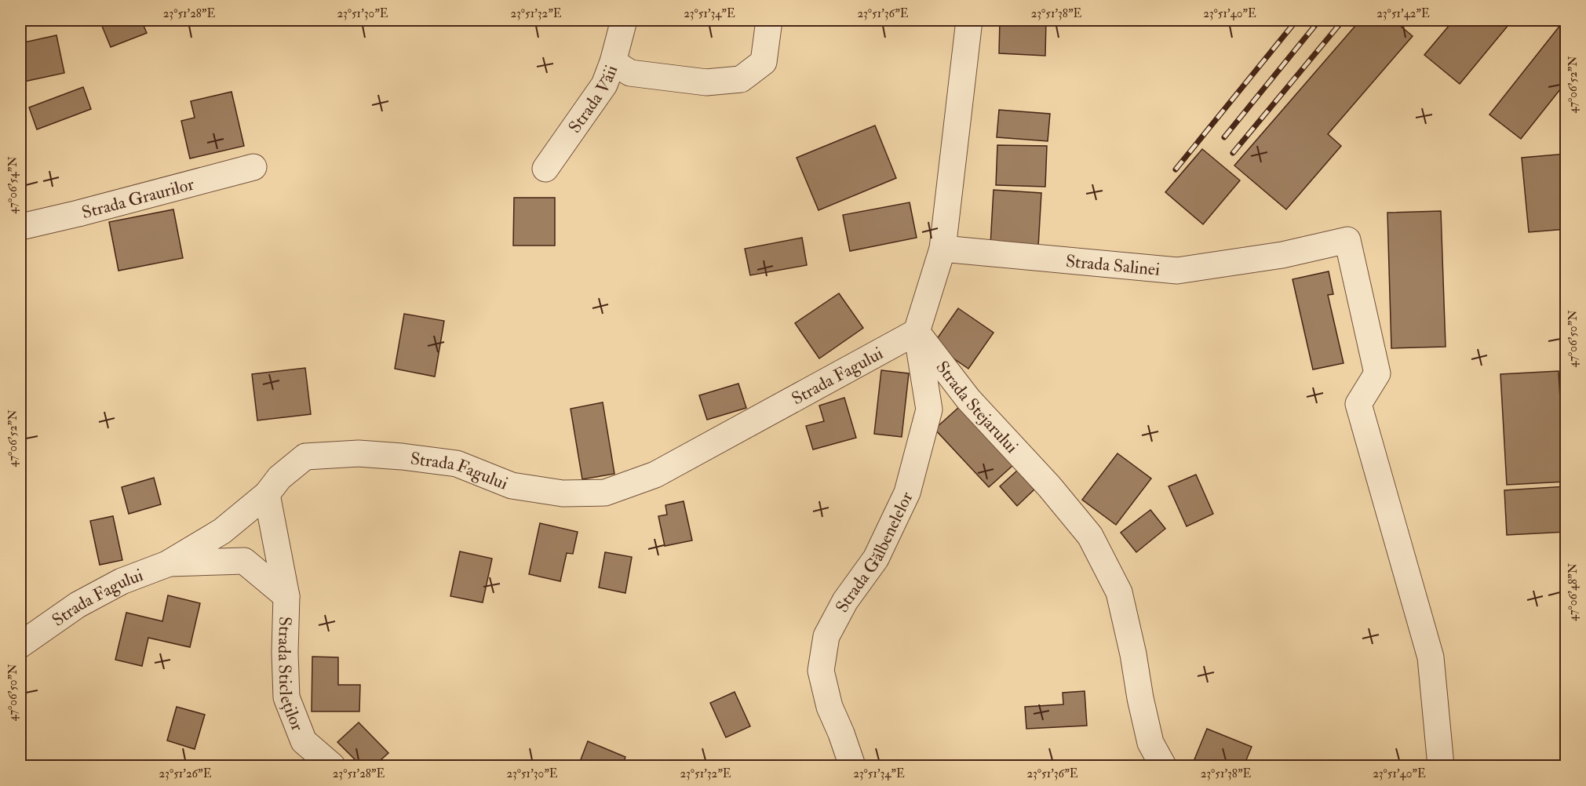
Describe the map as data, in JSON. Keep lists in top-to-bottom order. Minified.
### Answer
{"streets":{"street":["Strada Văii","Strada Graurilor","Strada Salinei","Strada Fagului","Strada Stejarului","Strada Gălbenelelor","Strada Sticleților"]},"crossings":[["Strada Fagului","Strada Stejarului"],["Strada Fagului","Strada Gălbenelelor"],["Strada Fagului","Strada Sticleților"],["Strada Stejarului","Strada Gălbenelelor"]],"coordinates":["23°51'28\"E","23°51'30\"E","23°51'32\"E","23°51'34\"E","23°51'36\"E","23°51'38\"E","23°51'40\"E","23°51'42\"E","47°06'52\"N","47°06'54\"N","47°06'50\"N","47°06'48\"N","23°51'26\"E"]}
